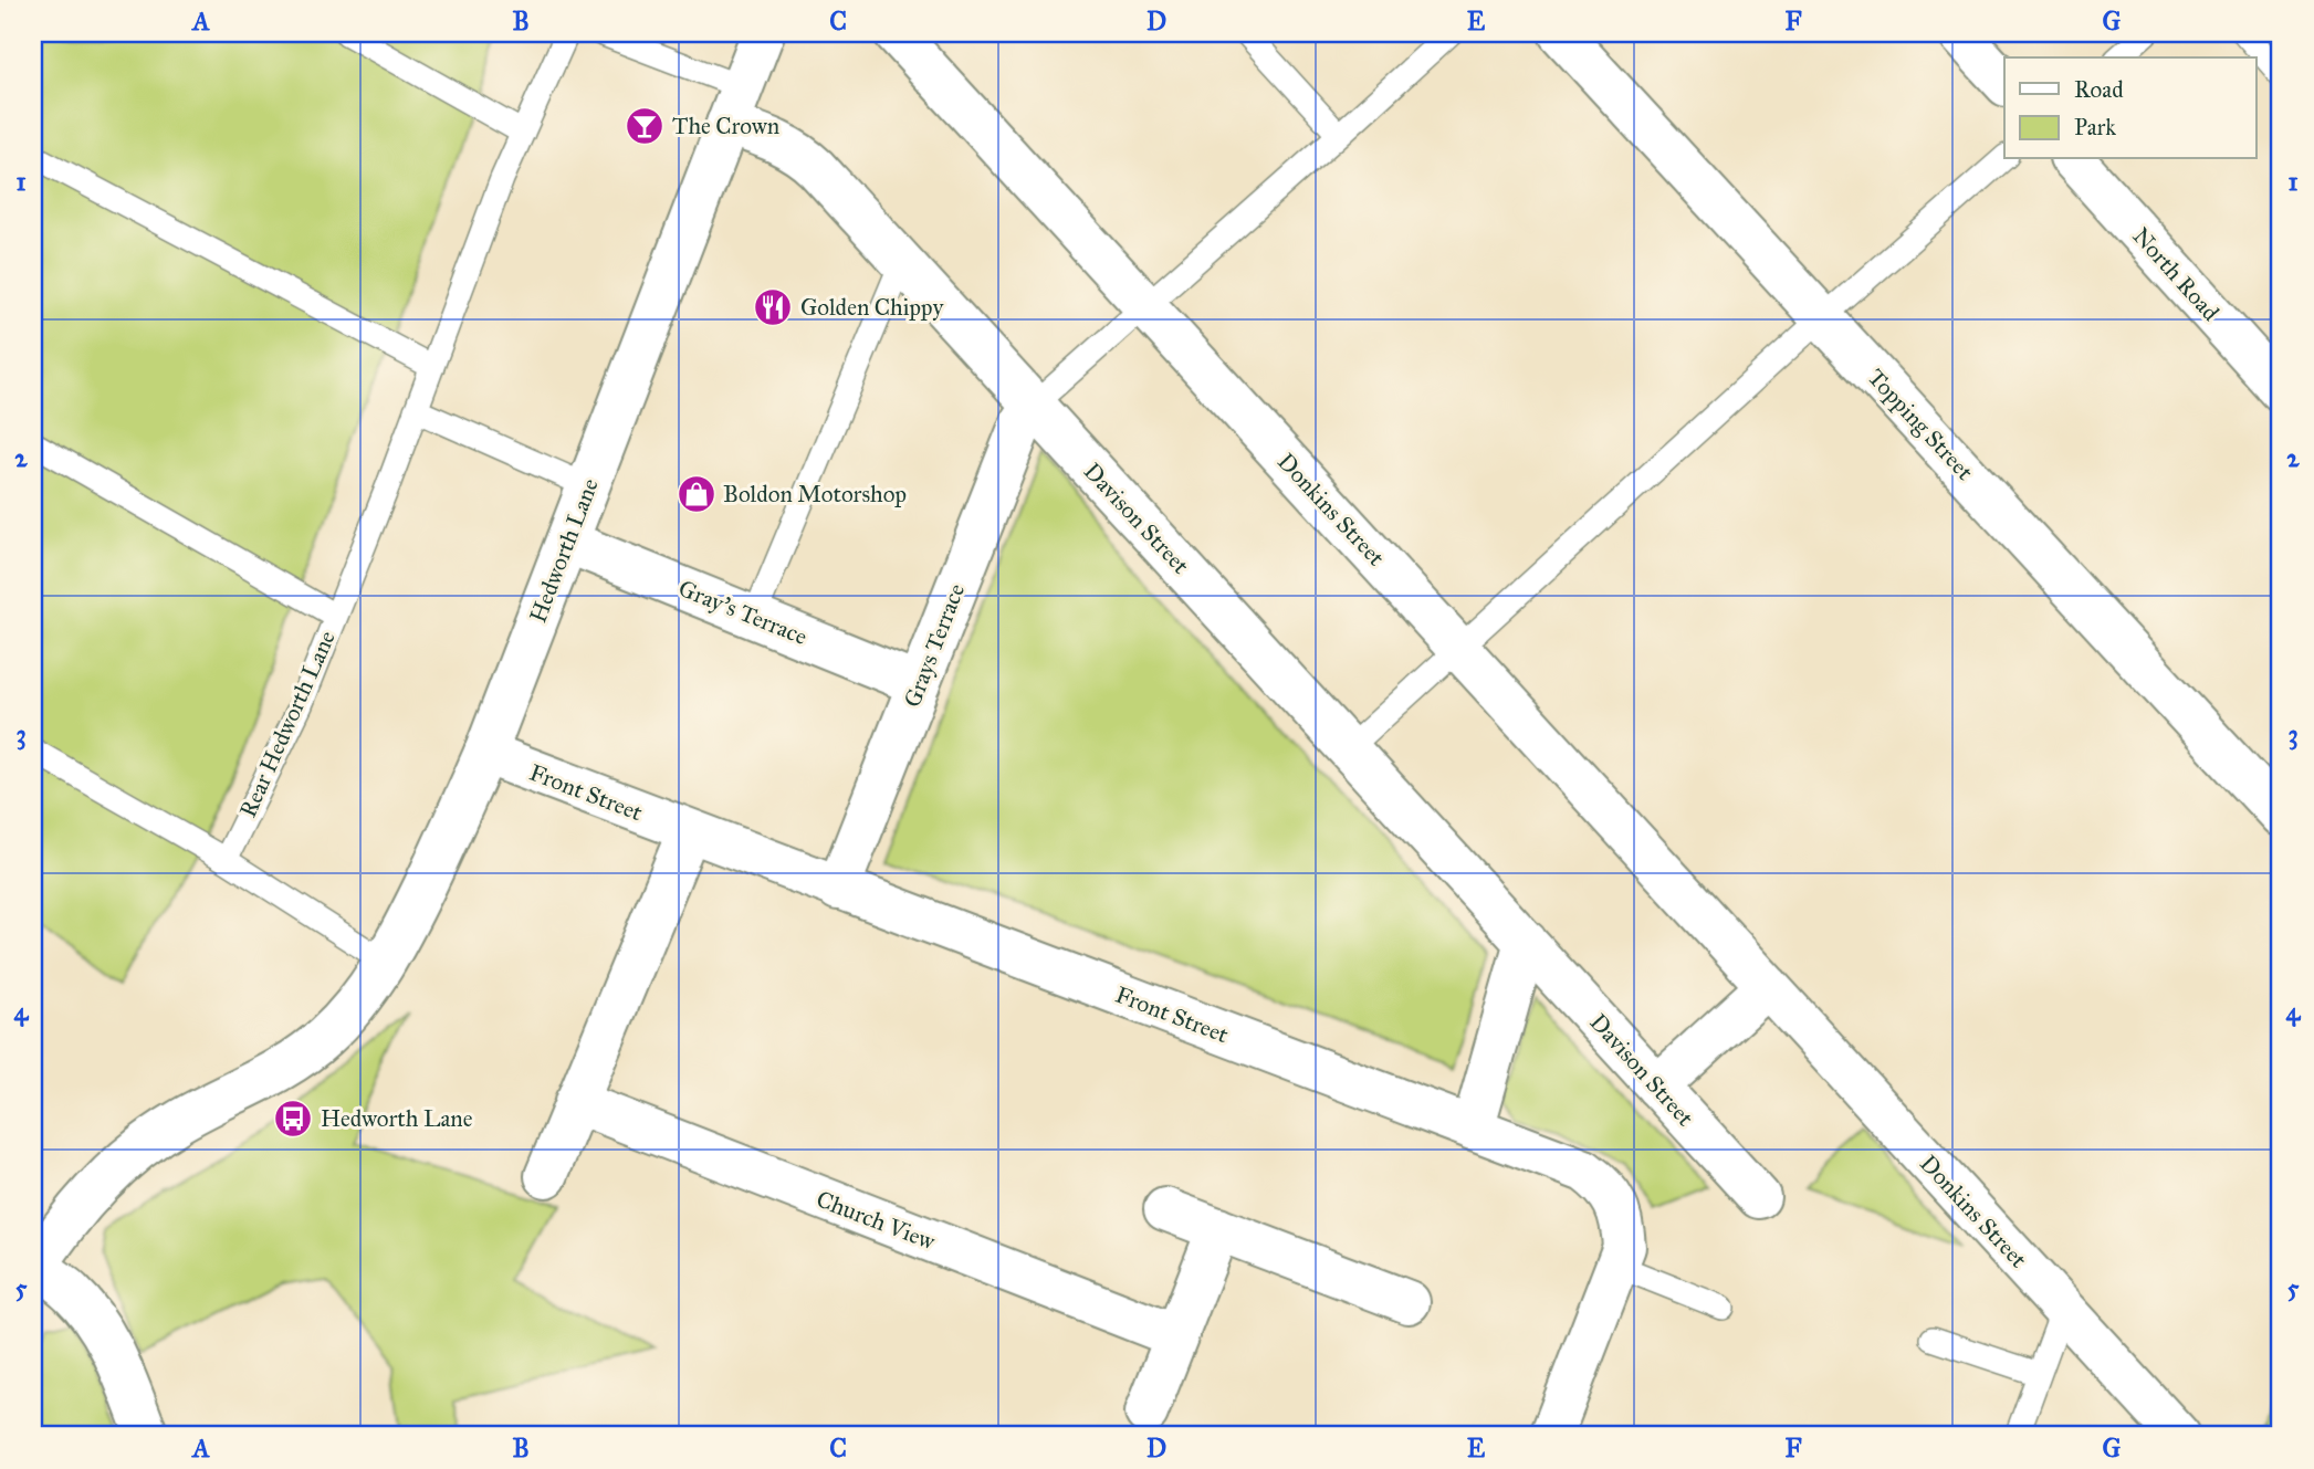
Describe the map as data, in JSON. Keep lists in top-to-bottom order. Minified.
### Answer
{"streets":{"street":["North Road","Topping Street","Donkins Street","Davison Street","Hedworth Lane","Gray's Terrace","Grays Terrace","Front Street","Church View"],"lane":["Rear Hedworth Lane"]},"crossings":[["Davison Street","Hedworth Lane"],["Davison Street","Grays Terrace"],["Hedworth Lane","Gray's Terrace"],["Hedworth Lane","Front Street"],["Gray's Terrace","Grays Terrace"],["Grays Terrace","Front Street"]],"places":{"bar":["The Crown"],"restaurant":["Golden Chippy"],"shop":["Boldon Motorshop"],"bus stop":["Hedworth Lane"]},"legend":["Road","Park"],"grid":{"columns":["A","B","C","D","E","F","G"],"rows":["1","2","3","4","5"]}}
